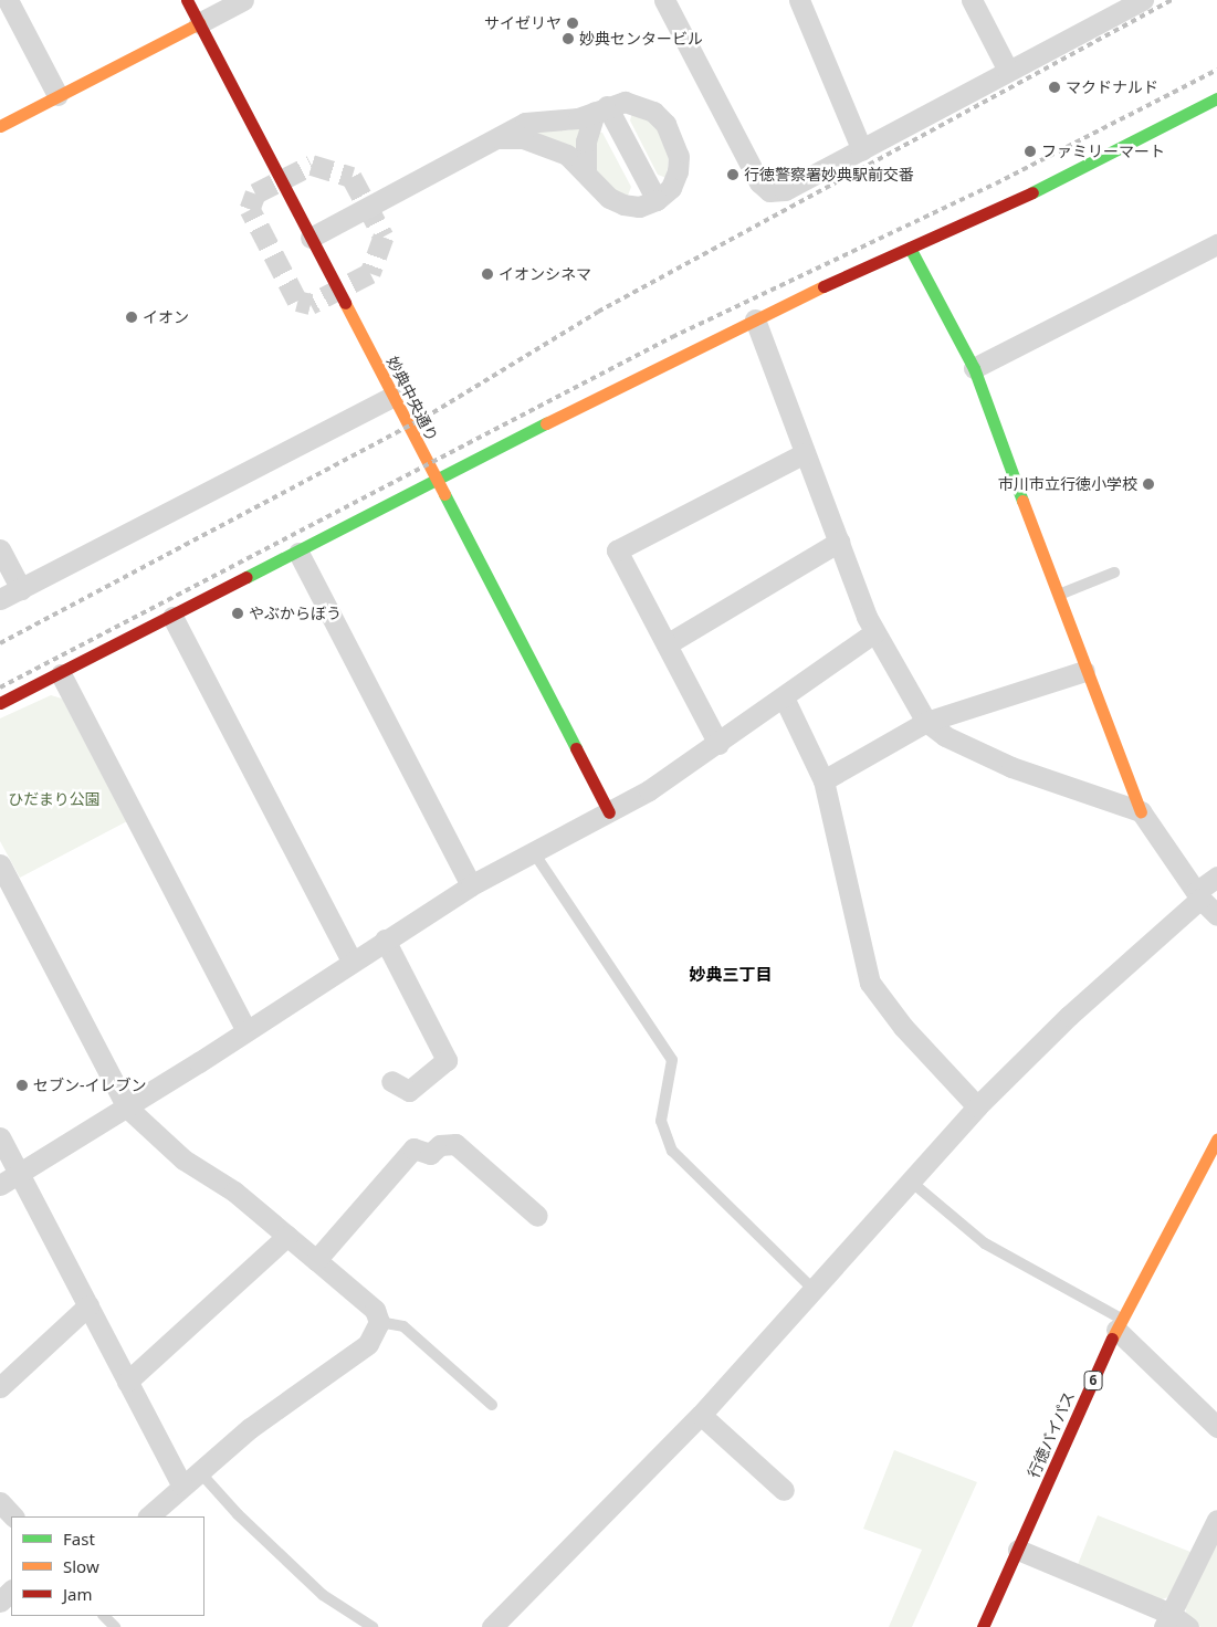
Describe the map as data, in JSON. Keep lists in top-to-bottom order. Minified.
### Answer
{"streets":{"street":["妙典中央通り","6","行徳バイパス"]},"districts":["妙典三丁目"],"parks":["ひだまり公園"],"places":["サイゼリヤ","妙典センタービル","マクドナルド","ファミリーマート","行徳警察署妙典駅前交番","イオンシネマ","イオン","市川市立行徳小学校","やぶからぼう","セブン-イレブン"],"legend":["Fast","Slow","Jam"]}
